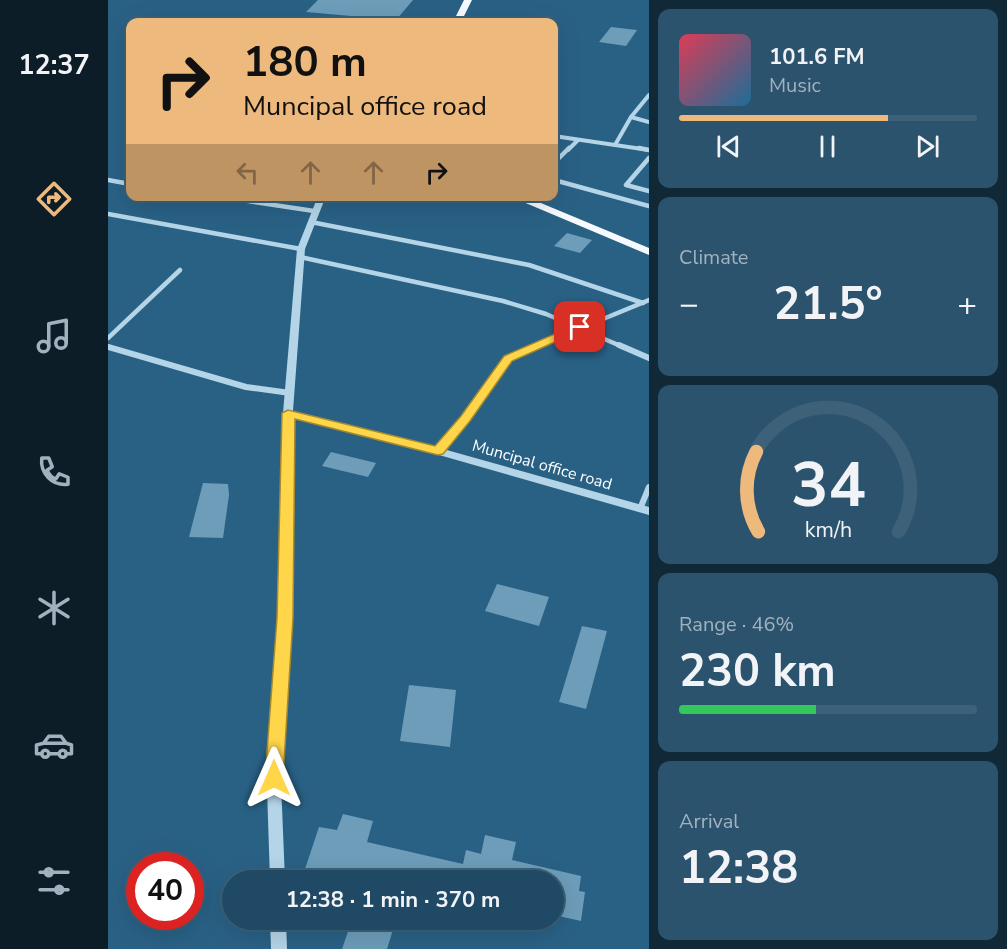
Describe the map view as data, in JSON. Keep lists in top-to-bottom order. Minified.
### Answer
{"streets":{"street":["Muncipal office road"]},"page":{"tabs":"12:37","turn":["180 m","Muncipal office road"],"song":["101.6 FM","Music"],"tile":["Climate",["Range · 46%","230 km"],["Arrival","12:38"]],"heat":["−","21.5°","+"],"limit":"40","trip":"12:38 · 1 min · 370 m","gauge":["34","km/h"]}}
